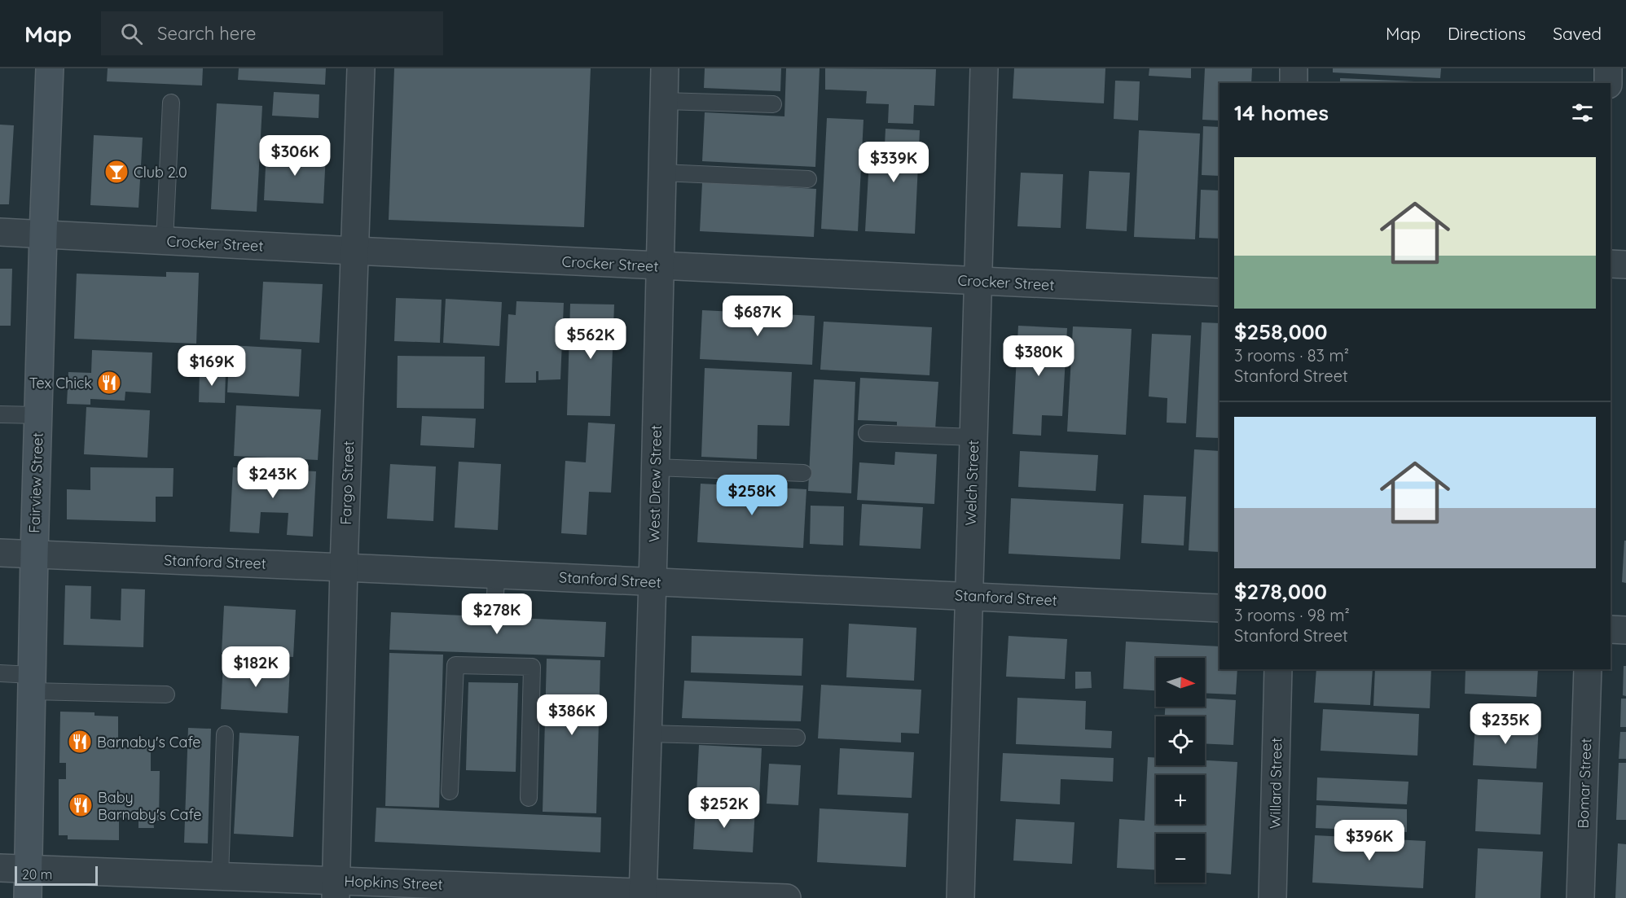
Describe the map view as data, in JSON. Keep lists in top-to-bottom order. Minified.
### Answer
{"streets":{"street":["Crocker Street","Fairview Street","Fargo Street","Welch Street","West Drew Street","Stanford Street","Willard Street","Bomar Street","Hopkins Street"]},"crossings":[["Crocker Street","Fairview Street"],["Crocker Street","Fargo Street"],["Crocker Street","Welch Street"],["Crocker Street","West Drew Street"],["Fairview Street","Stanford Street"],["Fairview Street","Hopkins Street"],["Fargo Street","Stanford Street"],["Fargo Street","Hopkins Street"],["Welch Street","Stanford Street"],["West Drew Street","Stanford Street"],["West Drew Street","Hopkins Street"]],"places":{"bar":["Club 2.0"],"restaurant":["Tex Chick","Barnaby's Cafe","Baby Barnaby's Cafe"]},"scale_bar":"20 m","north":"right","page":{"header":"Map","search":"Search here","nav":["Map","Directions","Saved"],"heading":"14 homes","price":["$306K","$339K","$687K","$562K","$380K","$169K","$243K","$258K","$278K","$182K","$386K","$235K","$252K","$396K"],"list":[{"name":"$258,000","note":"3 rooms · 83 m² · Stanford Street"},{"name":"$278,000","note":"3 rooms · 98 m² · Stanford Street"}],"map_buttons":["+","−"],"scale":"20 m"}}
